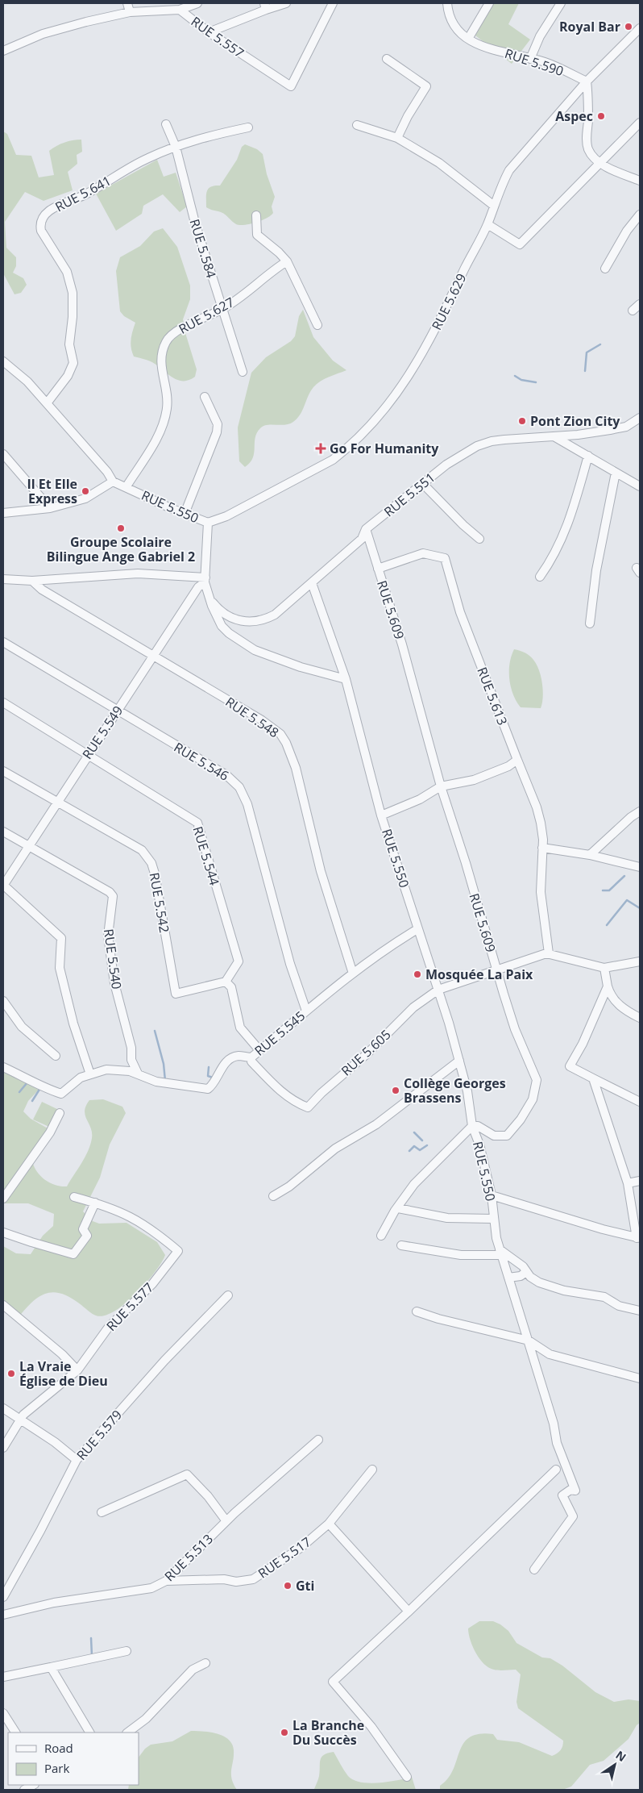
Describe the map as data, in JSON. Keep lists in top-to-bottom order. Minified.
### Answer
{"streets":{"street":["RUE 5.557","RUE 5.590","RUE 5.641","RUE 5.584","RUE 5.629","RUE 5.627","RUE 5.551","RUE 5.550","RUE 5.609","RUE 5.613","RUE 5.548","RUE 5.549","RUE 5.546","RUE 5.544","RUE 5.542","RUE 5.540","RUE 5.545","RUE 5.605","RUE 5.577","RUE 5.579","RUE 5.513","RUE 5.517"]},"crossings":[["RUE 5.590","RUE 5.629"],["RUE 5.641","RUE 5.584"],["RUE 5.641","RUE 5.550"],["RUE 5.584","RUE 5.627"],["RUE 5.629","RUE 5.550"],["RUE 5.627","RUE 5.550"],["RUE 5.551","RUE 5.550"],["RUE 5.551","RUE 5.609"],["RUE 5.550","RUE 5.609"],["RUE 5.550","RUE 5.549"],["RUE 5.550","RUE 5.545"],["RUE 5.550","RUE 5.605"],["RUE 5.609","RUE 5.613"],["RUE 5.609","RUE 5.605"],["RUE 5.548","RUE 5.549"],["RUE 5.548","RUE 5.545"],["RUE 5.549","RUE 5.546"],["RUE 5.549","RUE 5.544"],["RUE 5.549","RUE 5.542"],["RUE 5.549","RUE 5.540"],["RUE 5.546","RUE 5.545"],["RUE 5.544","RUE 5.542"],["RUE 5.540","RUE 5.545"],["RUE 5.545","RUE 5.605"],["RUE 5.513","RUE 5.517"]],"places":{"other":["Royal Bar","Aspec","Pont Zion City","Il Et Elle Express","Groupe Scolaire Bilingue Ange Gabriel 2","Mosquée La Paix","Collège Georges Brassens","La Vraie Église de Dieu","Gti","La Branche Du Succès"],"health":["Go For Humanity"]},"legend":["Road","Park"],"north":"top right"}
